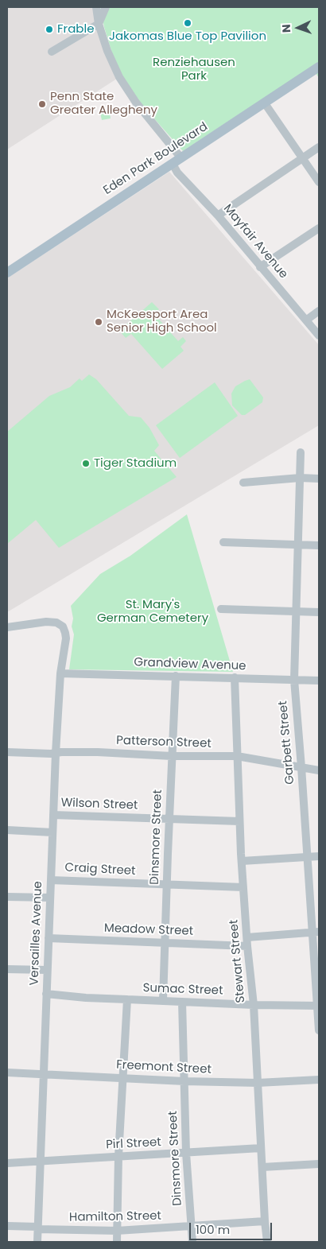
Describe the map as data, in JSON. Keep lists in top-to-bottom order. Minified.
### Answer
{"streets":{"main road":["Eden Park Boulevard"],"street":["Mayfair Avenue","Grandview Avenue","Patterson Street","Garbett Street","Wilson Street","Dinsmore Street","Craig Street","Meadow Street","Versailles Avenue","Stewart Street","Sumac Street","Freemont Street","Pirl Street","Hamilton Street"]},"crossings":[["Eden Park Boulevard","Mayfair Avenue"],["Grandview Avenue","Garbett Street"],["Grandview Avenue","Dinsmore Street"],["Grandview Avenue","Versailles Avenue"],["Grandview Avenue","Stewart Street"],["Patterson Street","Garbett Street"],["Patterson Street","Dinsmore Street"],["Patterson Street","Versailles Avenue"],["Patterson Street","Stewart Street"],["Garbett Street","Meadow Street"],["Garbett Street","Sumac Street"],["Wilson Street","Dinsmore Street"],["Wilson Street","Versailles Avenue"],["Wilson Street","Stewart Street"],["Dinsmore Street","Craig Street"],["Dinsmore Street","Meadow Street"],["Dinsmore Street","Sumac Street"],["Dinsmore Street","Freemont Street"],["Dinsmore Street","Pirl Street"],["Dinsmore Street","Hamilton Street"],["Craig Street","Versailles Avenue"],["Craig Street","Stewart Street"],["Meadow Street","Versailles Avenue"],["Meadow Street","Stewart Street"],["Versailles Avenue","Sumac Street"],["Versailles Avenue","Freemont Street"],["Versailles Avenue","Pirl Street"],["Versailles Avenue","Hamilton Street"],["Stewart Street","Sumac Street"],["Stewart Street","Freemont Street"],["Stewart Street","Pirl Street"],["Stewart Street","Hamilton Street"]],"parks":["Renziehausen Park","St. Mary's German Cemetery"],"places":["Jakomas Blue Top Pavilion","Frable","Penn State Greater Allegheny","McKeesport Area Senior High School","Tiger Stadium"],"scale_bar":"100 m","north":"left"}
